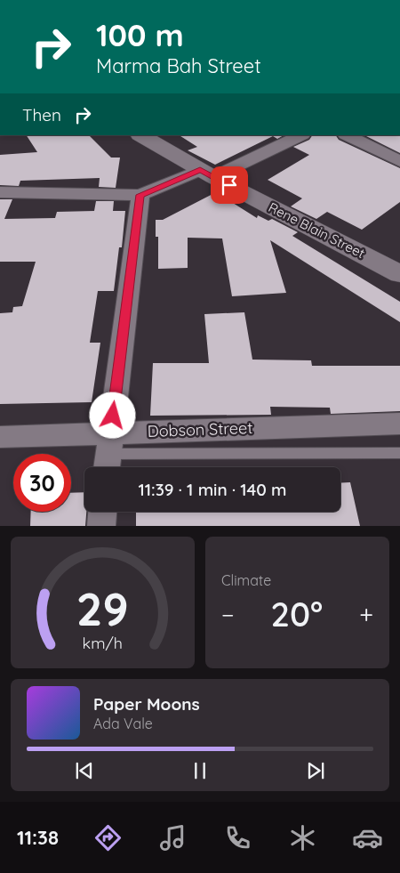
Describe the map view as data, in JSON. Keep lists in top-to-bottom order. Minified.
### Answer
{"streets":{"street":["Rene Blain Street","Dobson Street"]},"page":{"turn":["100 m","Marma Bah Street"],"then":"Then","limit":"30","trip":"11:39 · 1 min · 140 m","tile":"Climate","heat":["−","20°","+"],"song":["Paper Moons","Ada Vale"],"tabs":"11:38","gauge":["29","km/h"]}}
